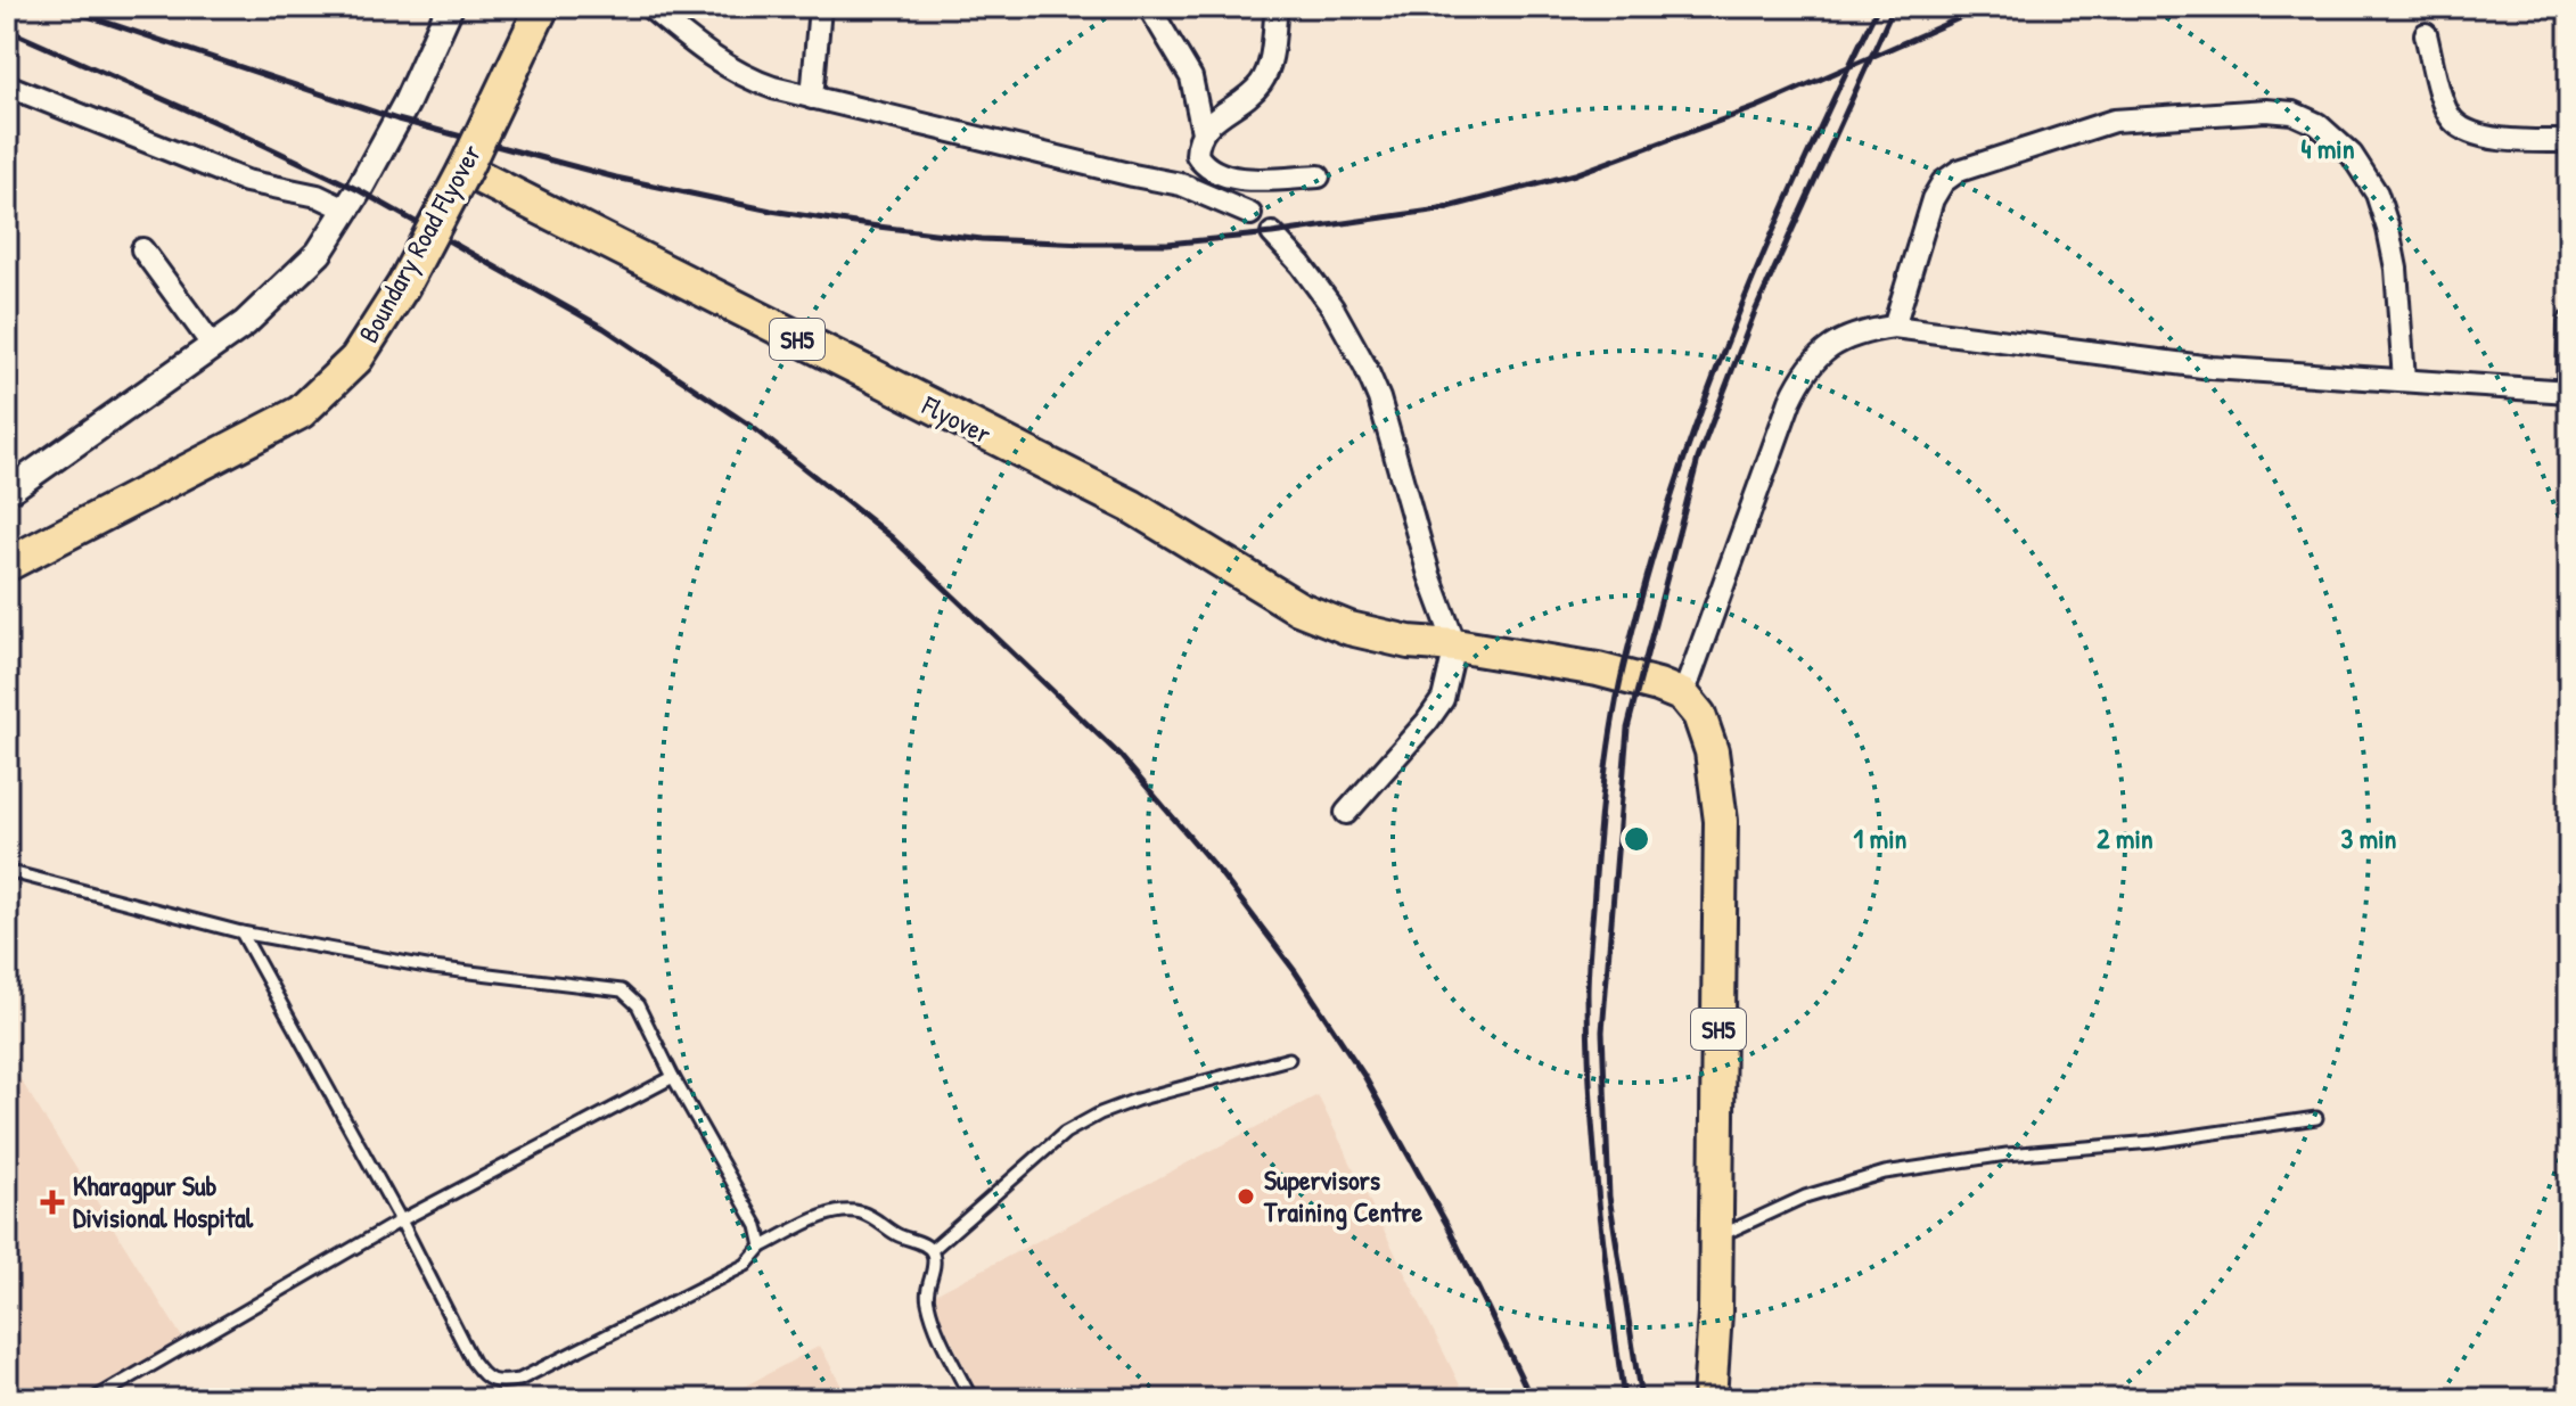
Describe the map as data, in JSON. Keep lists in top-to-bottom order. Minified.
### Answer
{"streets":{"main road":["Boundary Road Flyover","SH5","Flyover"]},"crossings":[["Boundary Road Flyover","Flyover"],["SH5","Flyover"]],"places":{"other":["Supervisors Training Centre"],"health":["Kharagpur Sub Divisional Hospital"]},"rings":["4 min","1 min","2 min","3 min"]}
